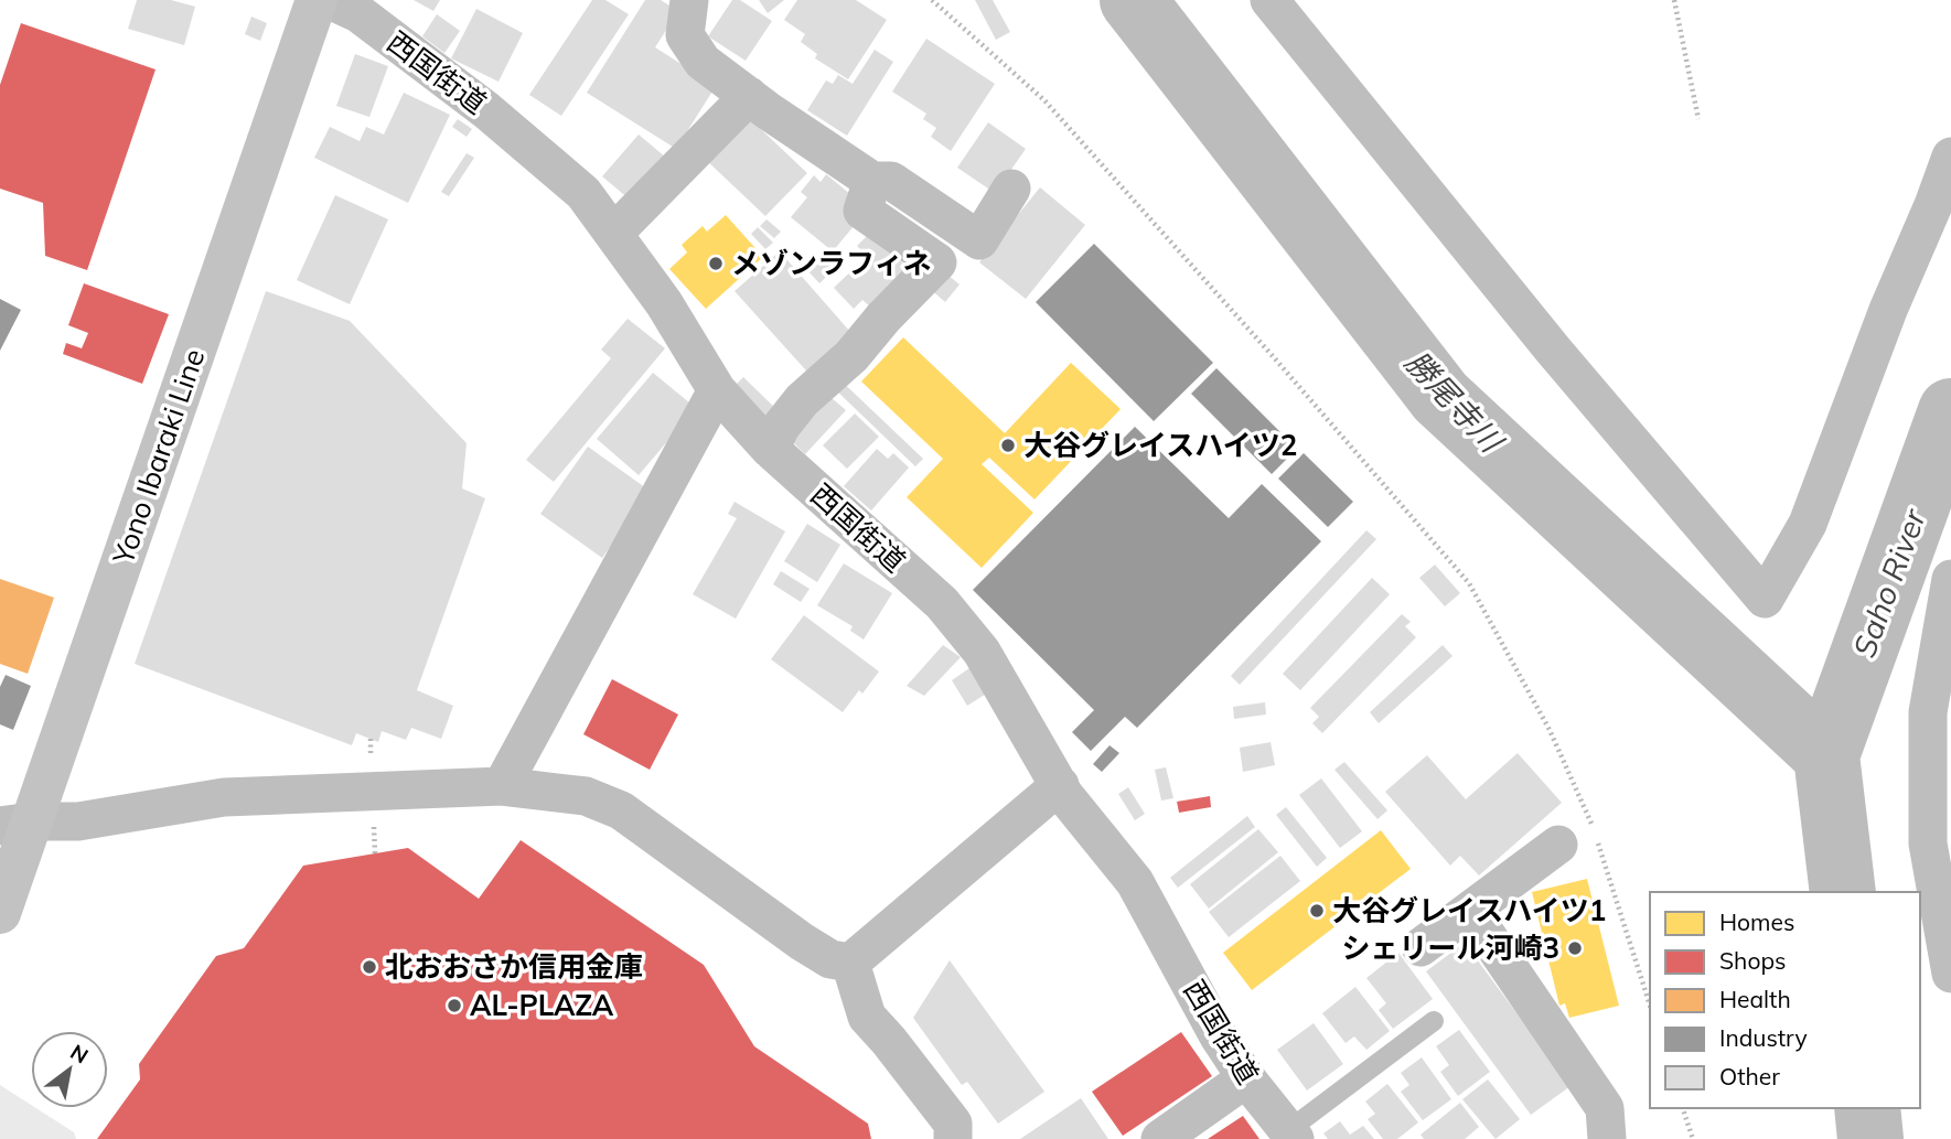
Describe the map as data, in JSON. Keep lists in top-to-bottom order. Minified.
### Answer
{"streets":{"main road":["Yono Ibaraki Line"],"street":["西国街道"]},"water":["勝尾寺川","Saho River"],"places":["メゾンラフィネ","大谷グレイスハイツ2","大谷グレイスハイツ1","シェリール河崎3","北おおさか信用金庫","AL-PLAZA"],"legend":["Homes","Shops","Health","Industry","Other"],"north":"top right"}
